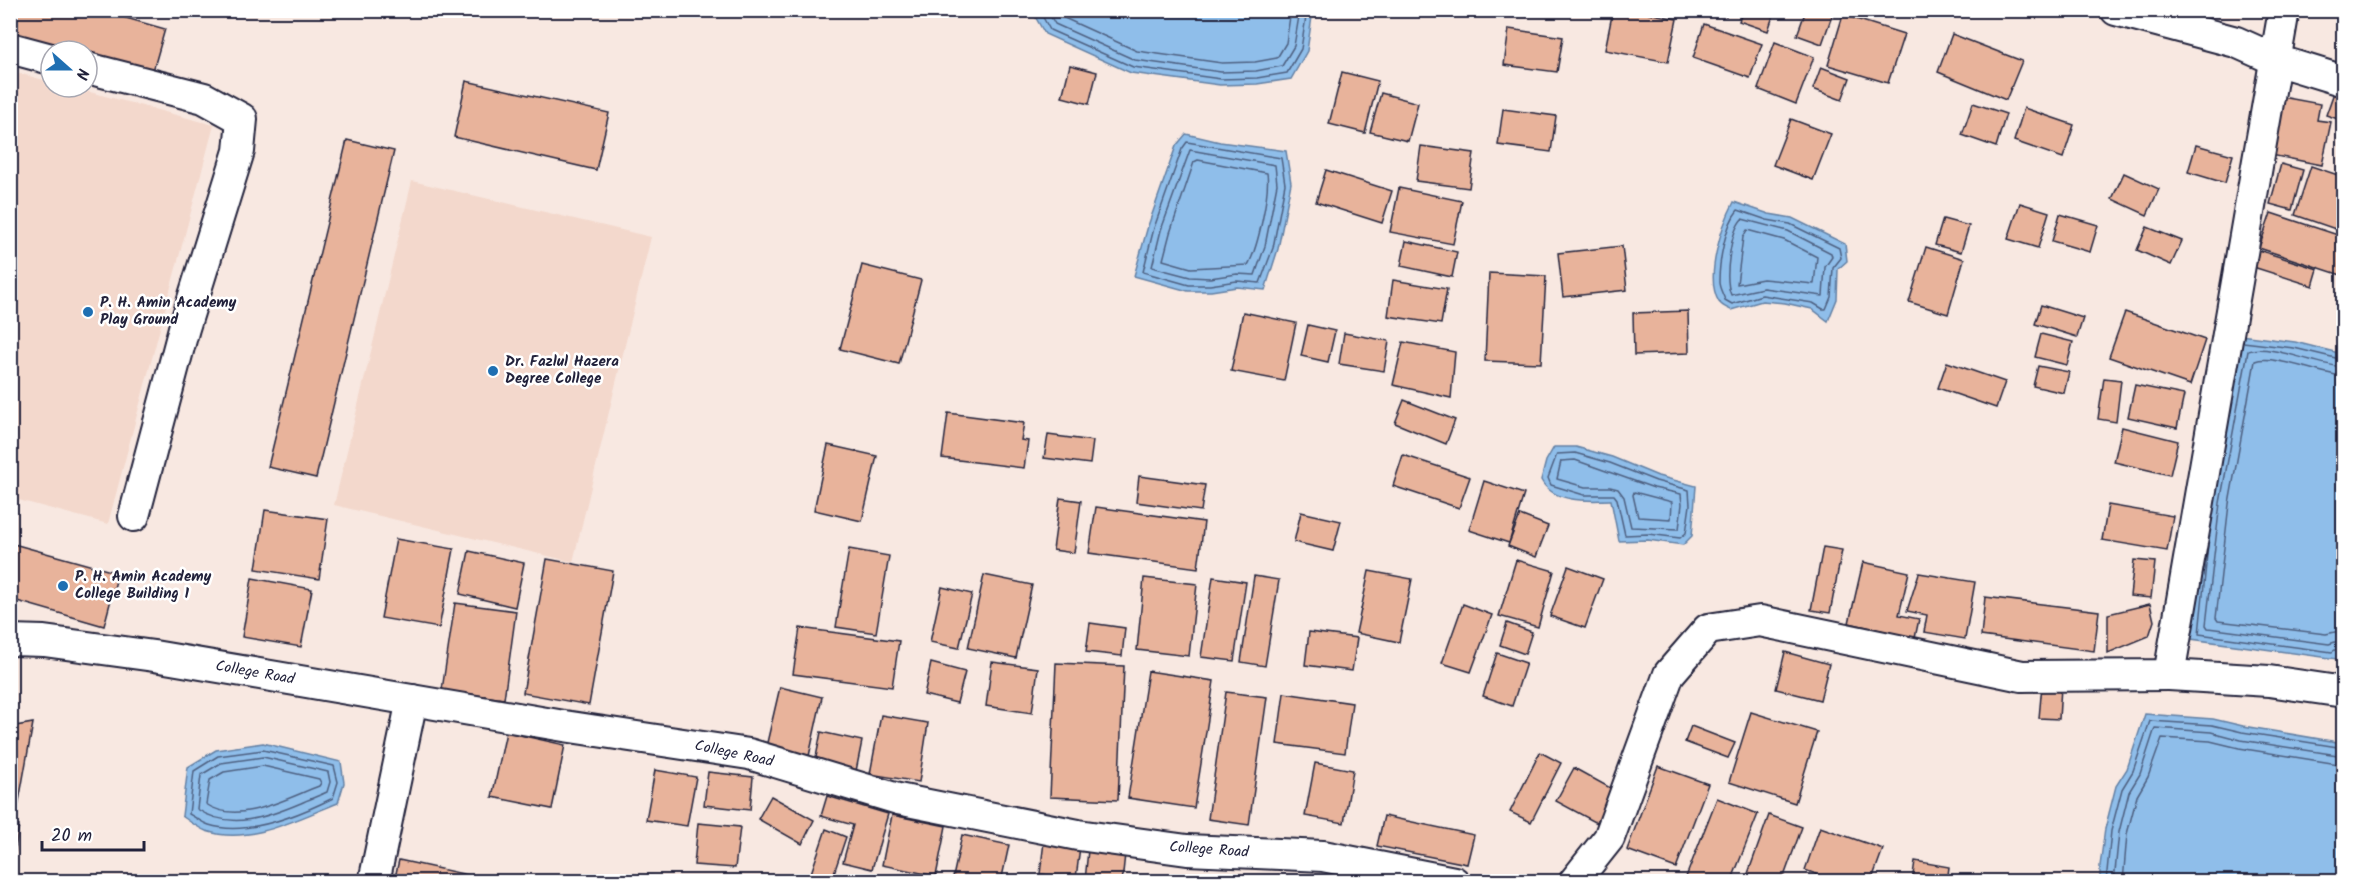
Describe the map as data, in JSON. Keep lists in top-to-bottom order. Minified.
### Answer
{"streets":{"street":["College Road"]},"places":["P. H. Amin Academy Play Ground","Dr. Fazlul Hazera Degree College","P. H. Amin Academy College Building 1"],"scale_bar":"20 m","north":"right"}
